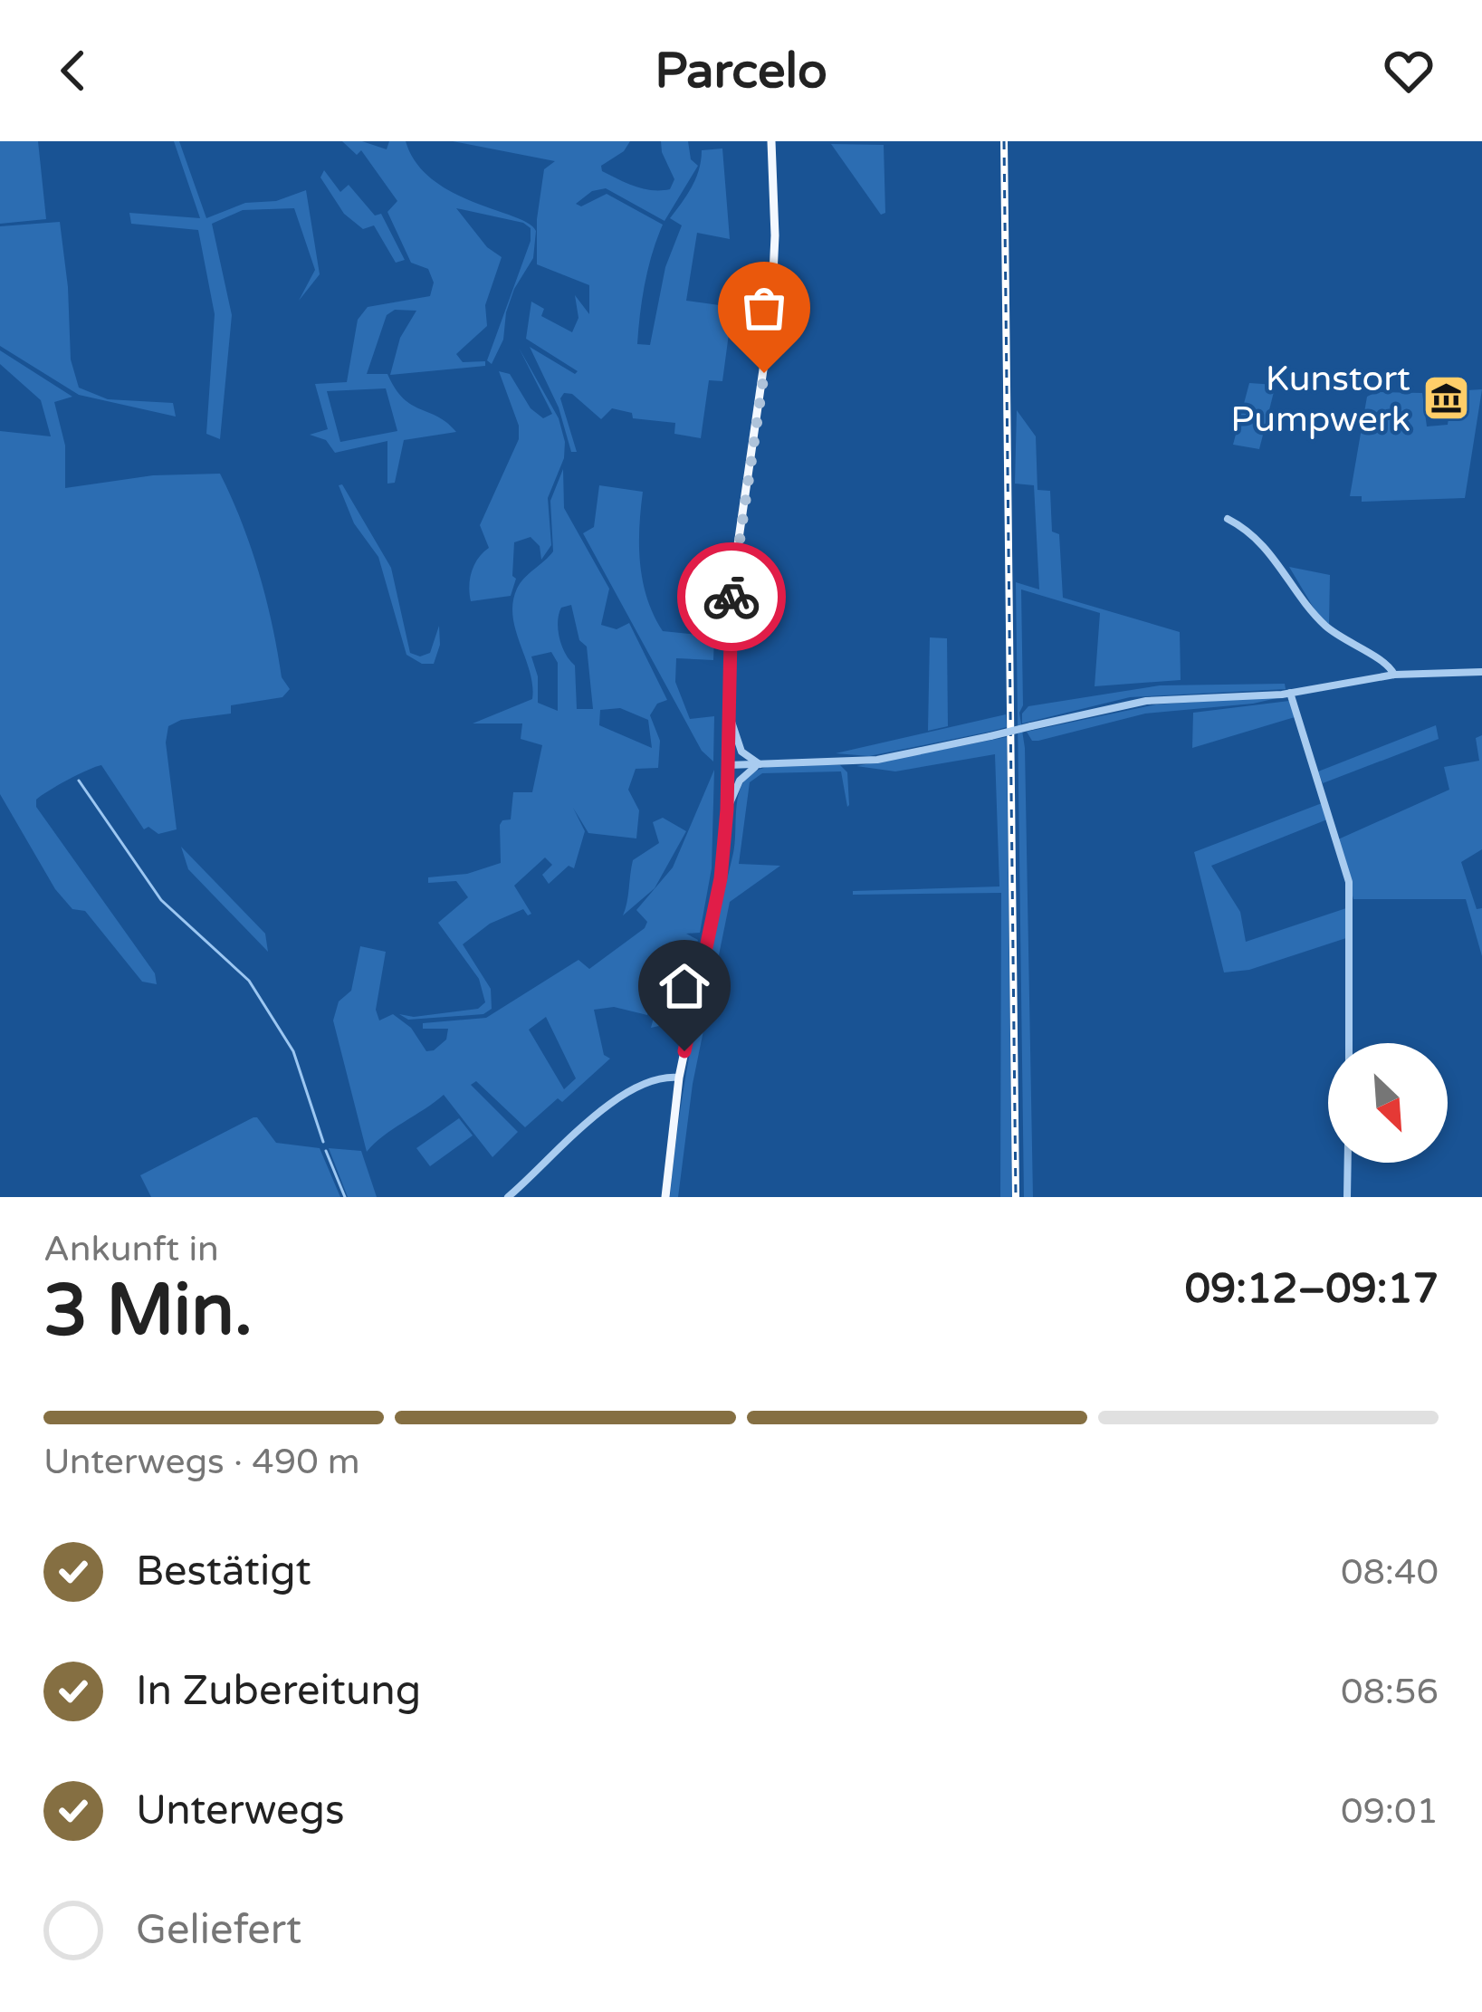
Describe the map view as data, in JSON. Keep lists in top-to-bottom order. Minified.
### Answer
{"places":{"museum":["Kunstort Pumpwerk"]},"north":"bottom right","page":{"header":"Parcelo","heading":["3 Min.","Ankunft in","09:12–09:17"],"bar":"Unterwegs · 490 m","list":[["Bestätigt","08:40"],["In Zubereitung","08:56"],["Unterwegs","09:01"],"Geliefert"]}}
